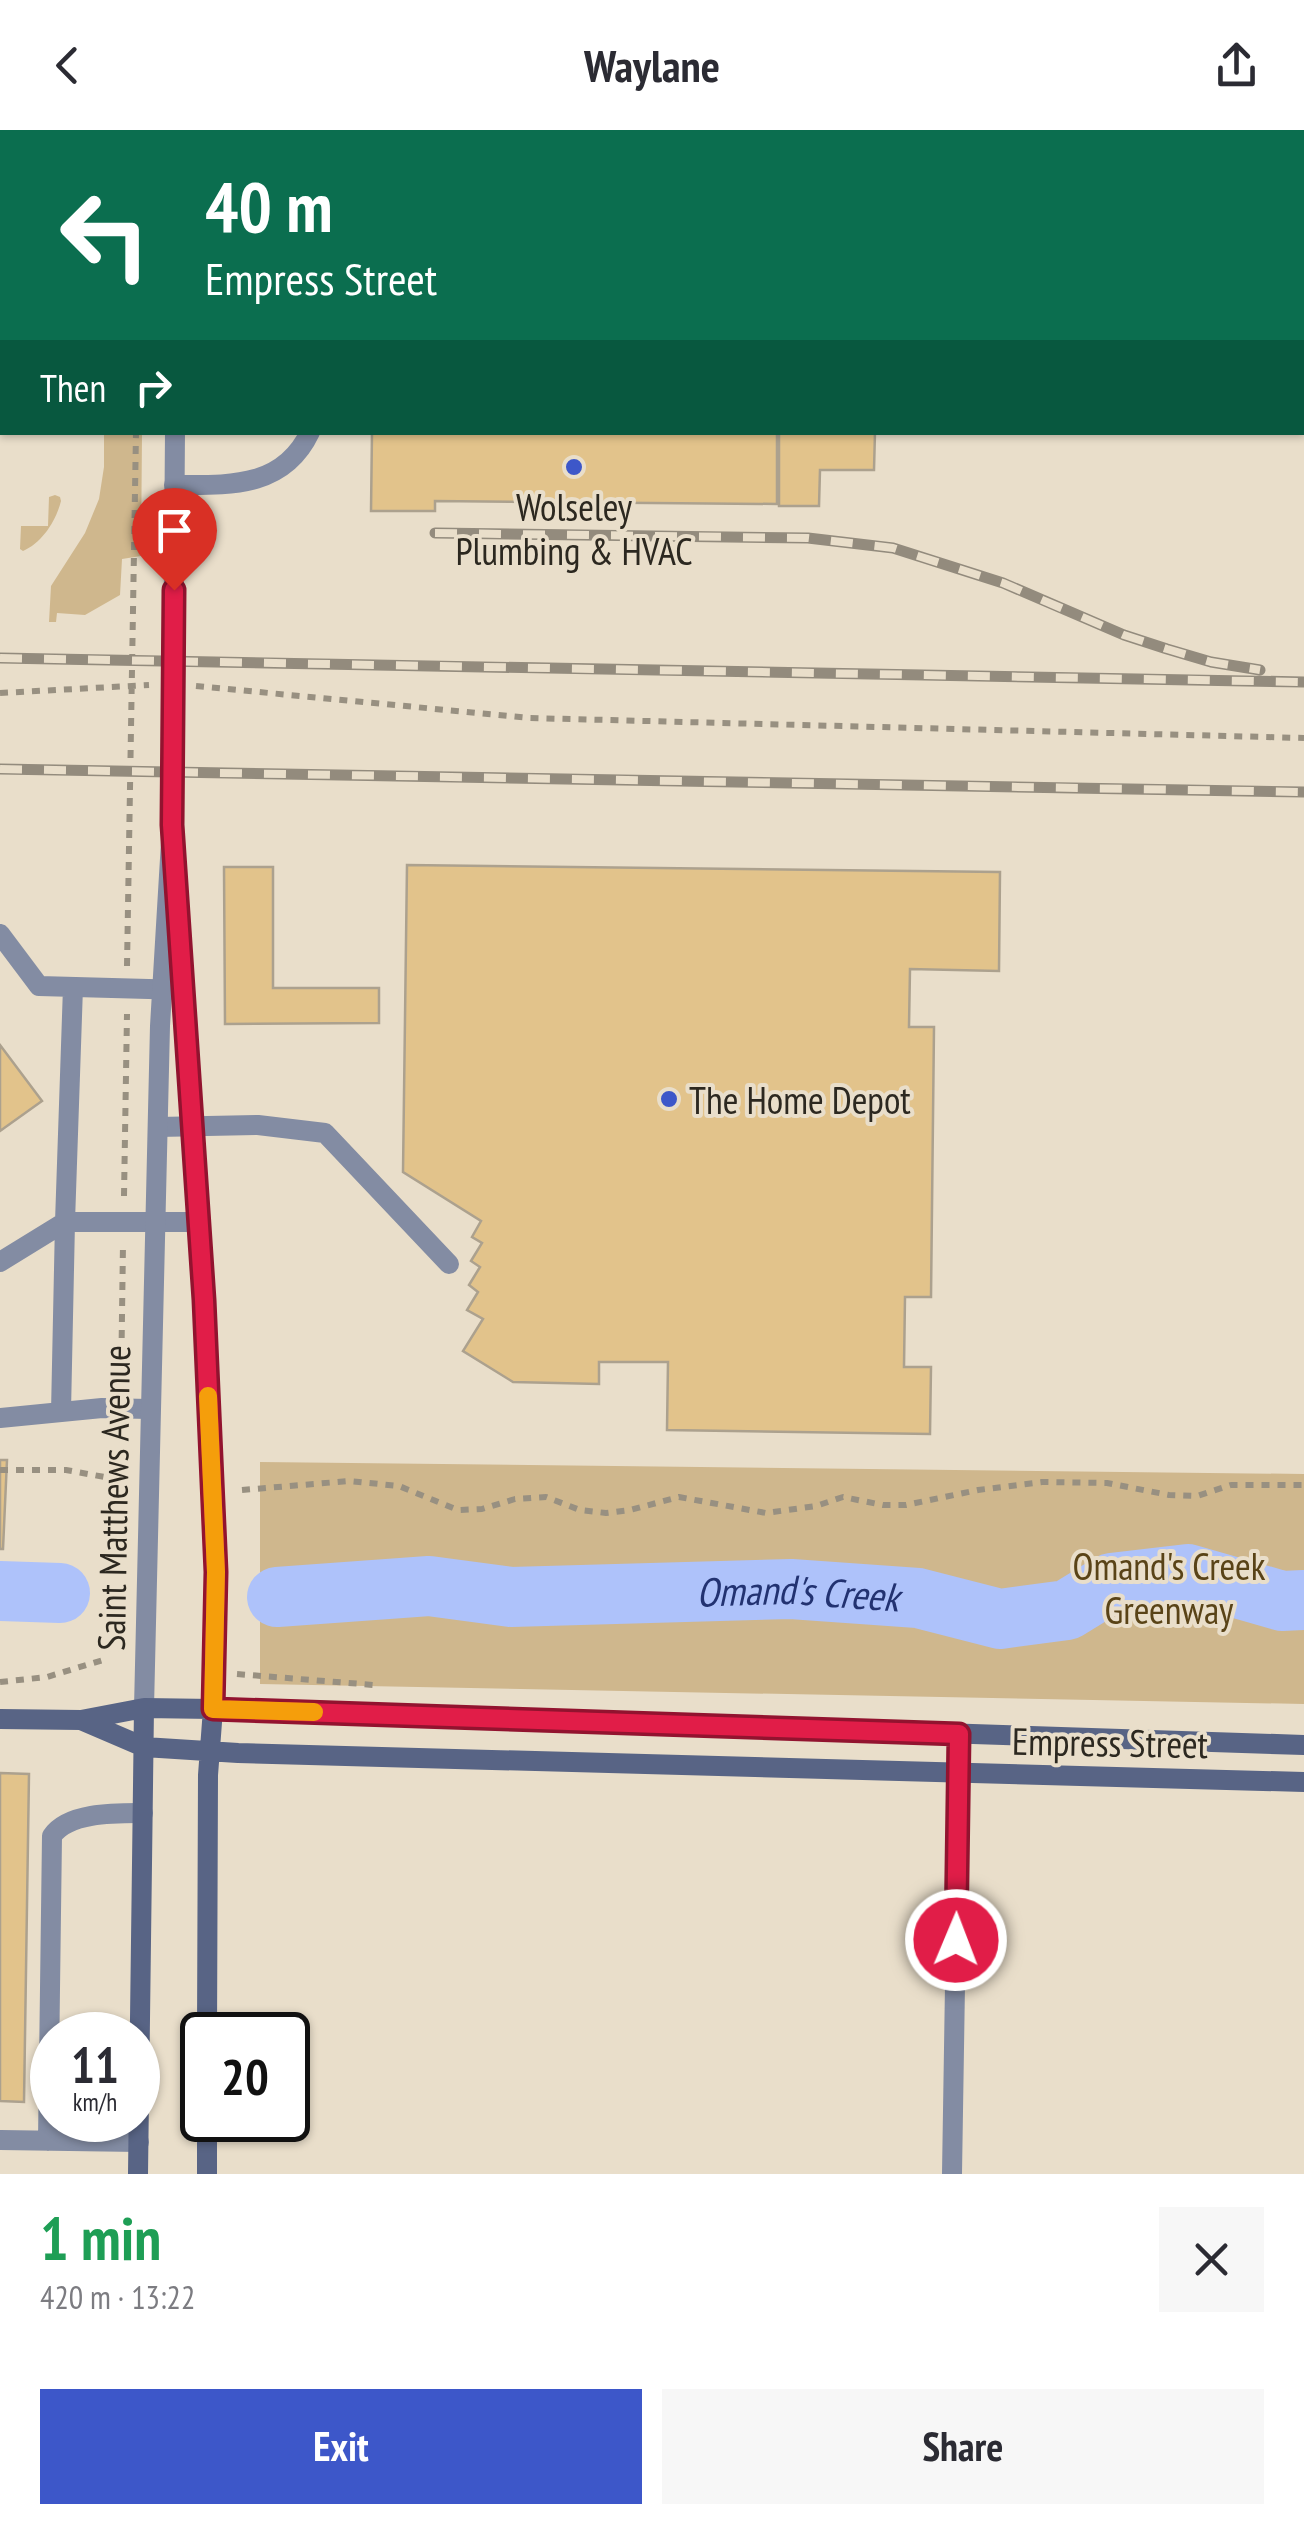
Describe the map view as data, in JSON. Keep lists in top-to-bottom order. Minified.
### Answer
{"streets":{"main road":["Saint Matthews Avenue","Empress Street"]},"crossings":[["Saint Matthews Avenue","Empress Street"]],"water":["Omand's Creek"],"parks":["Omand's Creek Greenway"],"places":["Wolseley Plumbing & HVAC","The Home Depot"],"page":{"header":"Waylane","turn":["40 m","Empress Street"],"then":"Then","speed":"11 km/h","limit":"20","heading":["1 min","420 m · 13:22"],"buttons":["Exit","Share"]}}
